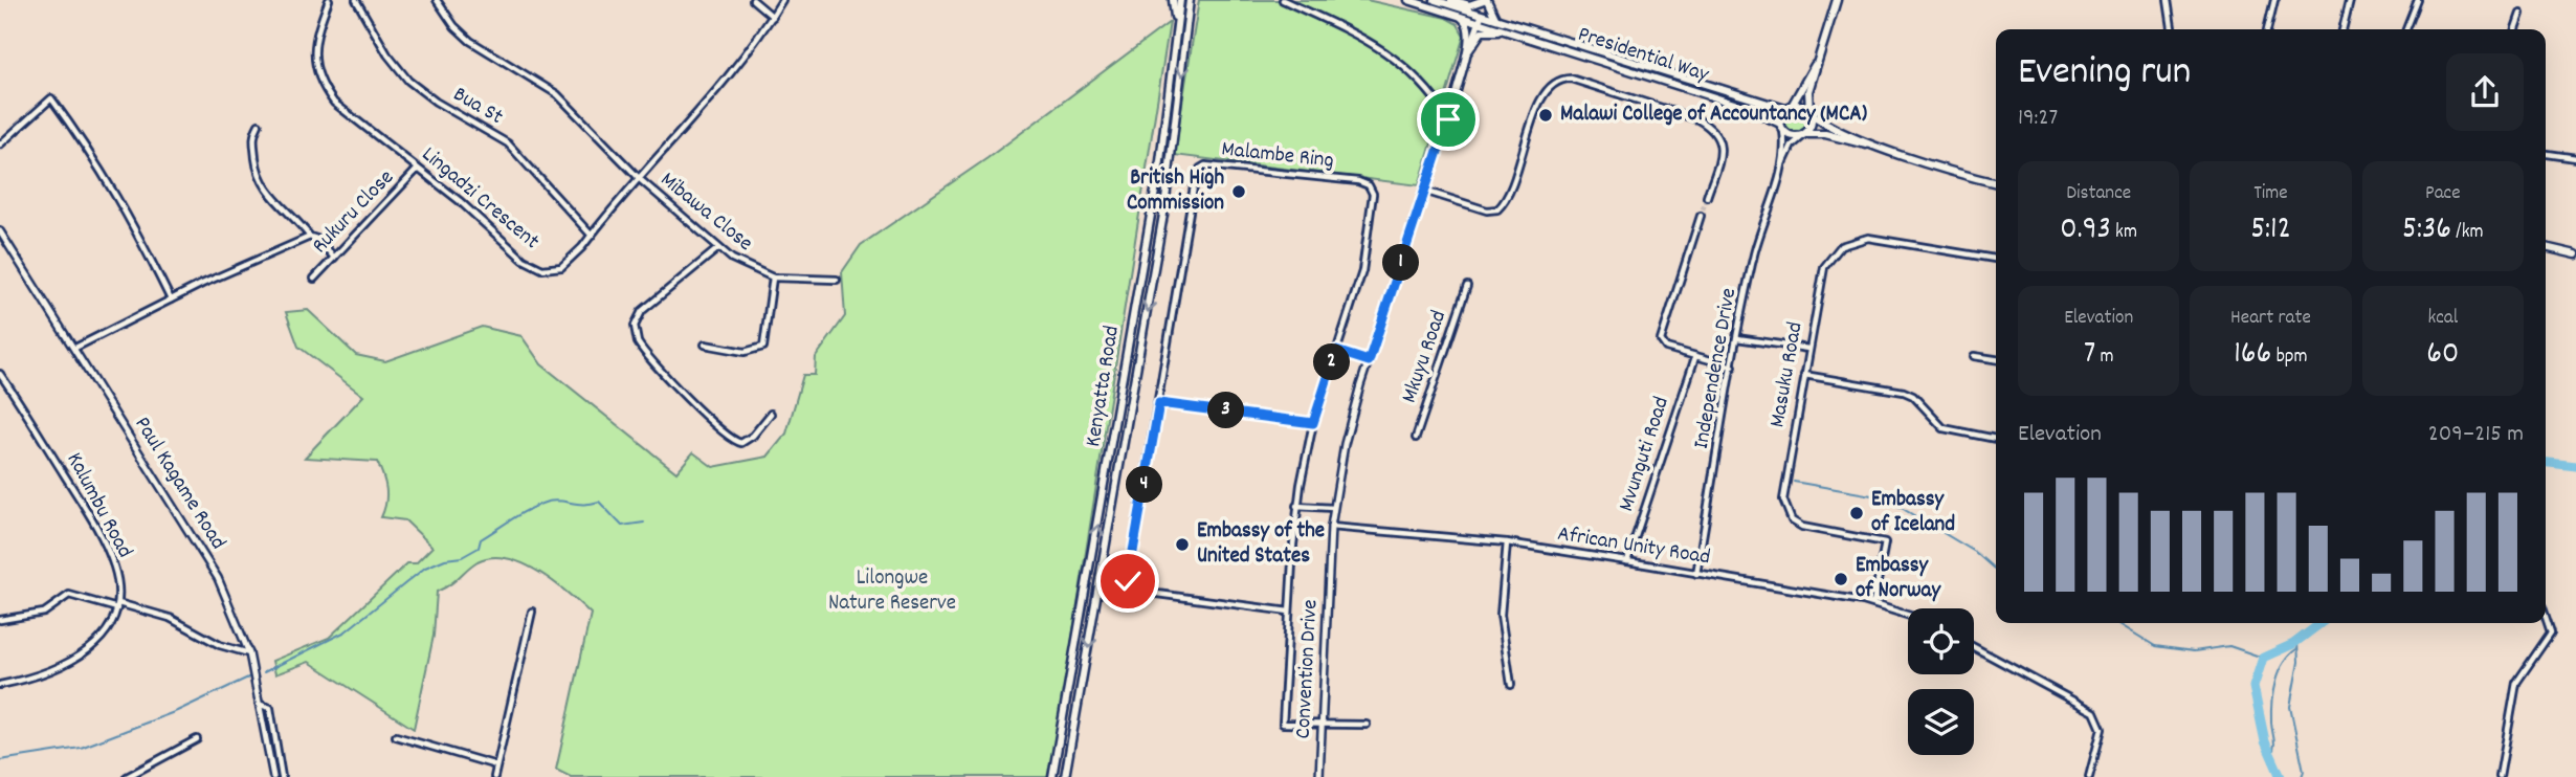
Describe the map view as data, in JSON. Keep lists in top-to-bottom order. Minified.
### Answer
{"streets":{"main road":["Presidential Way","Kenyatta Road"],"street":["Bua St","Malambe Ring","Lingadzi Crescent","Rukuru Close","Mibawa Close","Mkuyu Road","Independence Drive","Masuku Road","Mvunguti Road","Paul Kagame Road","Kalumbu Road","African Unity Road","Convention Drive"]},"crossings":[["Presidential Way","Independence Drive"],["Presidential Way","Convention Drive"],["Bua St","Lingadzi Crescent"],["Malambe Ring","Convention Drive"],["Lingadzi Crescent","Rukuru Close"],["Lingadzi Crescent","Mibawa Close"],["Independence Drive","African Unity Road"],["Masuku Road","African Unity Road"],["Mvunguti Road","African Unity Road"],["African Unity Road","Convention Drive"]],"parks":["Lilongwe Nature Reserve"],"places":["Malawi College of Accountancy (MCA)","British High Commission","Embassy of Iceland","Embassy of the United States","Embassy of Norway"],"page":{"heading":["Evening run","19:27"],"stats":[["Distance","0.93 km"],["Time","5:12"],["Pace","5:36 /km"],["Elevation","7 m"],["Heart rate","166 bpm"],["kcal","60"]],"pins":["1","2","3","4"],"chart":["Elevation","209–215 m"]}}
